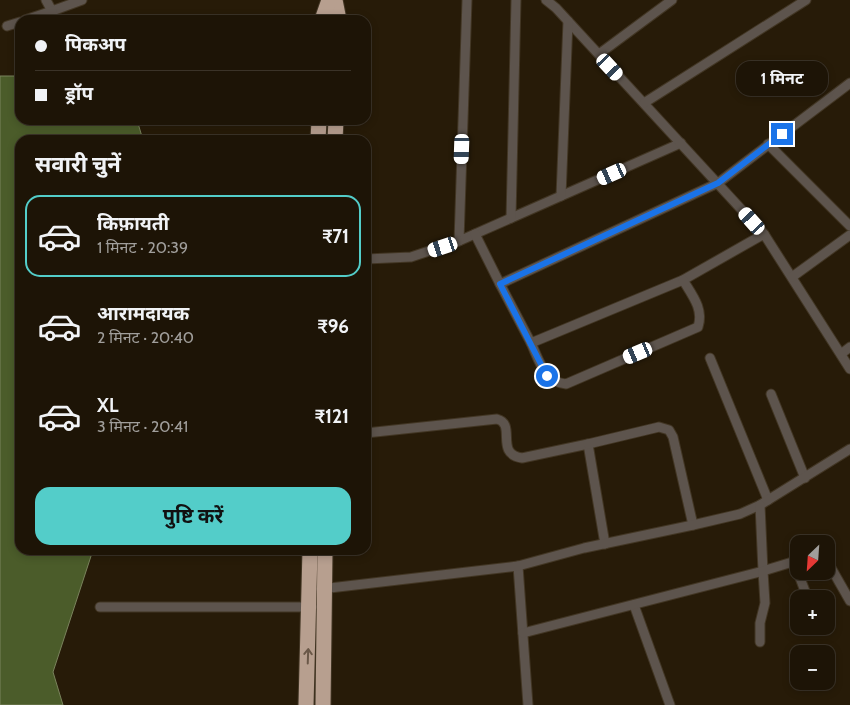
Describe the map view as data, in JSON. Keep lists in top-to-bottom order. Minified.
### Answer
{"north":"bottom left","page":{"banner":["पिकअप","ड्रॉप"],"bubble":"1 मिनट","heading":"सवारी चुनें","list":[{"name":"किफ़ायती","note":"1 मिनट · 20:39","value":"₹71"},{"name":"आरामदायक","note":"2 मिनट · 20:40","value":"₹96"},{"name":"XL","note":"3 मिनट · 20:41","value":"₹121"}],"buttons":"पुष्टि करें","map_buttons":["+","−"]}}
